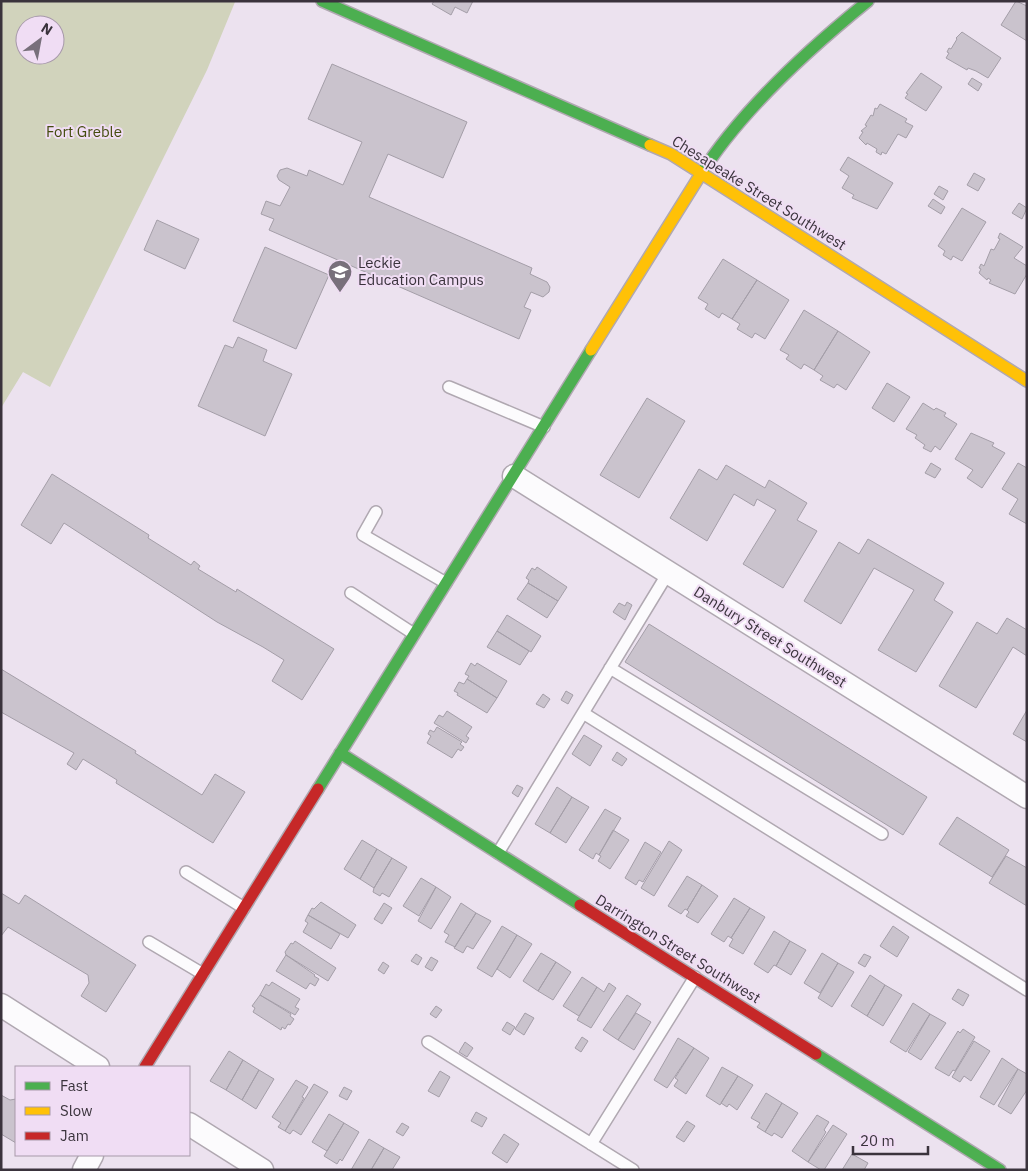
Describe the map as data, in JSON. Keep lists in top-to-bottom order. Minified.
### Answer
{"streets":{"street":["Chesapeake Street Southwest","Danbury Street Southwest","Darrington Street Southwest"]},"parks":["Fort Greble"],"places":{"school or university":["Leckie Education Campus"]},"legend":["Fast","Slow","Jam"],"scale_bar":"20 m","north":"top right"}
